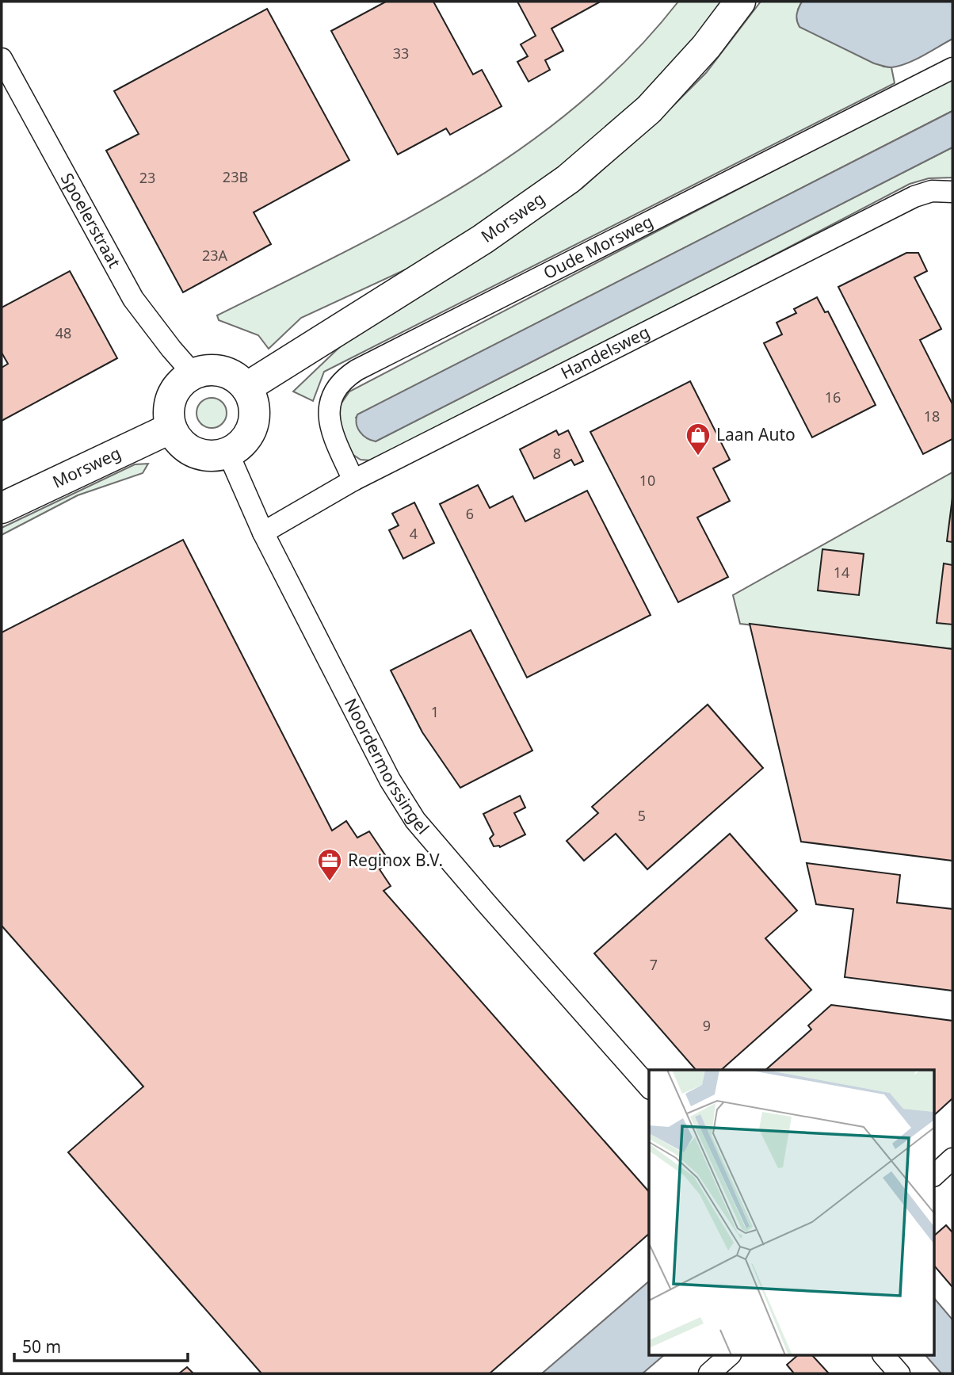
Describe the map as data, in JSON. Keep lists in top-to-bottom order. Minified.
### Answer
{"streets":{"main road":["Morsweg"],"street":["Spoelerstraat","Oude Morsweg","Handelsweg","Noordermorssingel"]},"crossings":[["Morsweg","Spoelerstraat"],["Morsweg","Noordermorssingel"],["Spoelerstraat","Noordermorssingel"],["Oude Morsweg","Handelsweg"],["Handelsweg","Noordermorssingel"]],"places":{"shop":["Laan Auto"],"office":["Reginox B.V."]},"house_numbers":["33","23B","23","23A","48","16","18","8","10","6","4","14","1","5","7","9"],"scale_bar":"50 m"}
